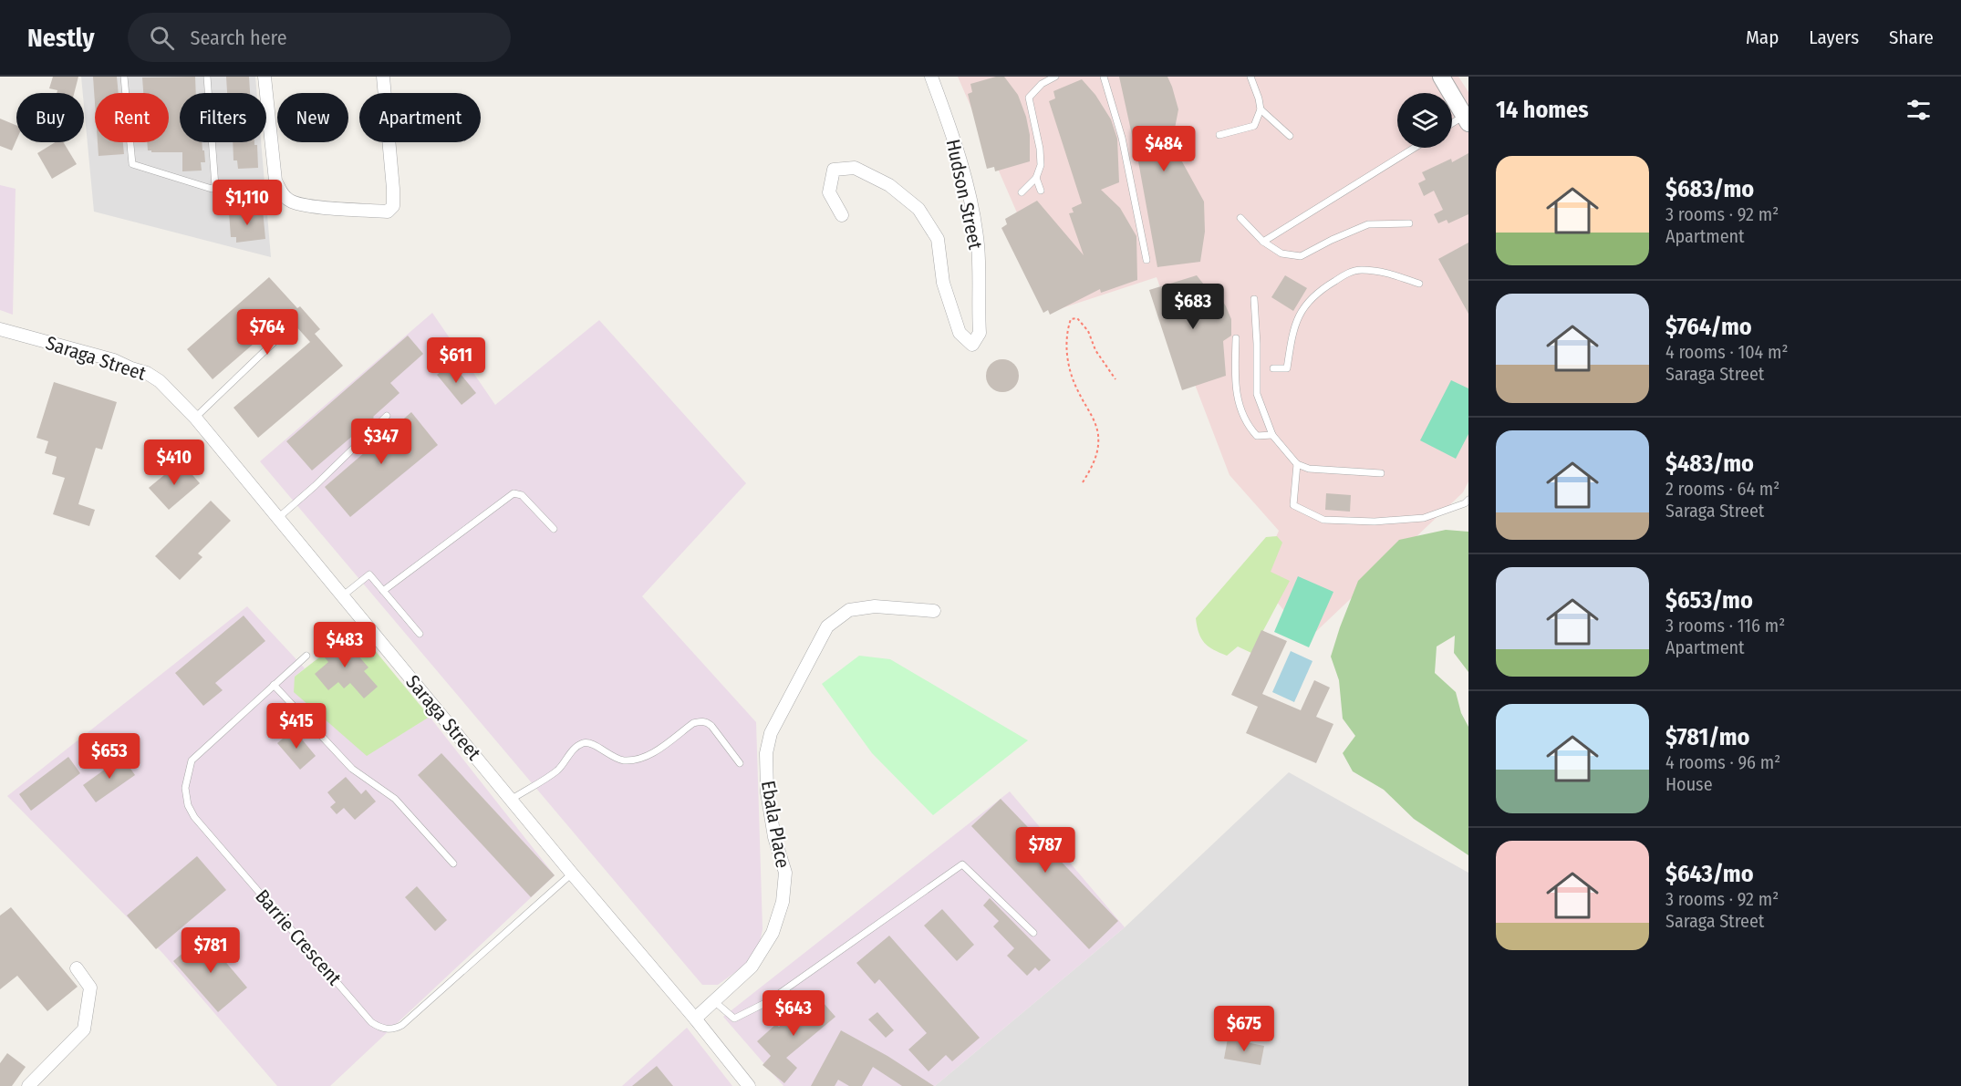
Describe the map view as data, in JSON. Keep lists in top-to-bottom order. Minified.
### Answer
{"streets":{"street":["Hudson Street","Saraga Street","Ebala Place"],"lane":["Barrie Crescent"]},"crossings":[["Saraga Street","Ebala Place"],["Saraga Street","Barrie Crescent"]],"page":{"header":"Nestly","search":"Search here","nav":["Map","Layers","Share"],"heading":"14 homes","chip":["Buy","Rent","Filters","New","Apartment"],"price":["$484","$1,110","$683","$764","$611","$347","$410","$483","$415","$653","$787","$781","$643","$675"],"list":[{"name":"$683/mo","note":"3 rooms · 92 m² · Apartment"},{"name":"$764/mo","note":"4 rooms · 104 m² · Saraga Street"},{"name":"$483/mo","note":"2 rooms · 64 m² · Saraga Street"},{"name":"$653/mo","note":"3 rooms · 116 m² · Apartment"},{"name":"$781/mo","note":"4 rooms · 96 m² · House"},{"name":"$643/mo","note":"3 rooms · 92 m² · Saraga Street"}]}}
